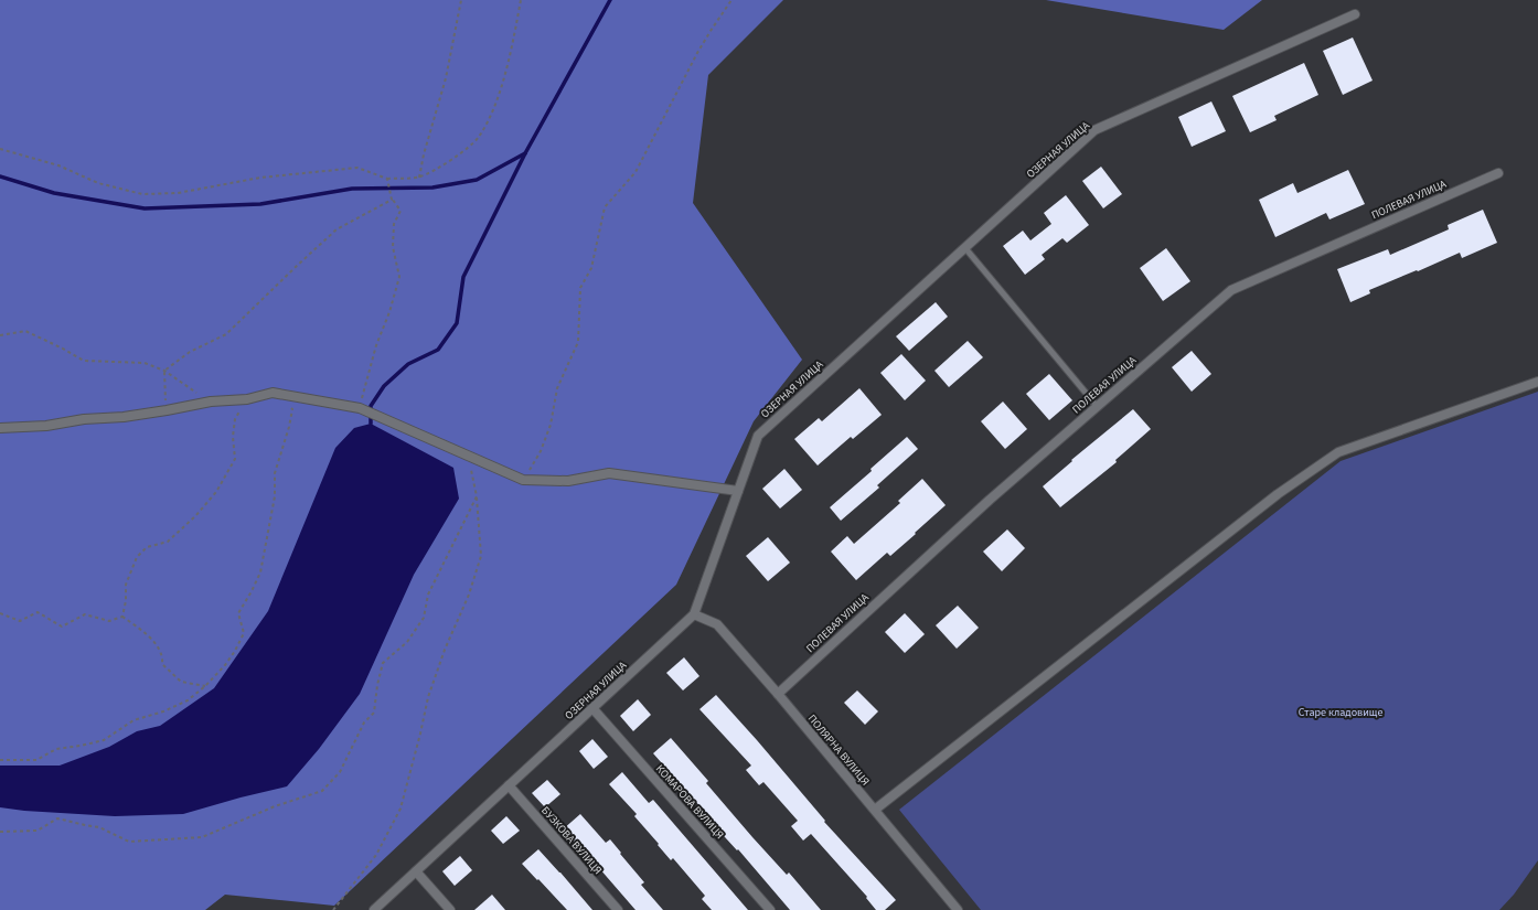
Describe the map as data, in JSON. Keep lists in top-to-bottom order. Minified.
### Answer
{"streets":{"street":["ОЗЕРНАЯ УЛИЦА","ПОЛЕВАЯ УЛИЦА","ПОЛЯРНА ВУЛИЦЯ","КОМАРОВА ВУЛИЦЯ","БУЗКОВА ВУЛИЦЯ"]},"crossings":[["ОЗЕРНАЯ УЛИЦА","ПОЛЯРНА ВУЛИЦЯ"],["ОЗЕРНАЯ УЛИЦА","КОМАРОВА ВУЛИЦЯ"],["ОЗЕРНАЯ УЛИЦА","БУЗКОВА ВУЛИЦЯ"],["ПОЛЕВАЯ УЛИЦА","ПОЛЯРНА ВУЛИЦЯ"]],"parks":["Старе кладовище"]}
